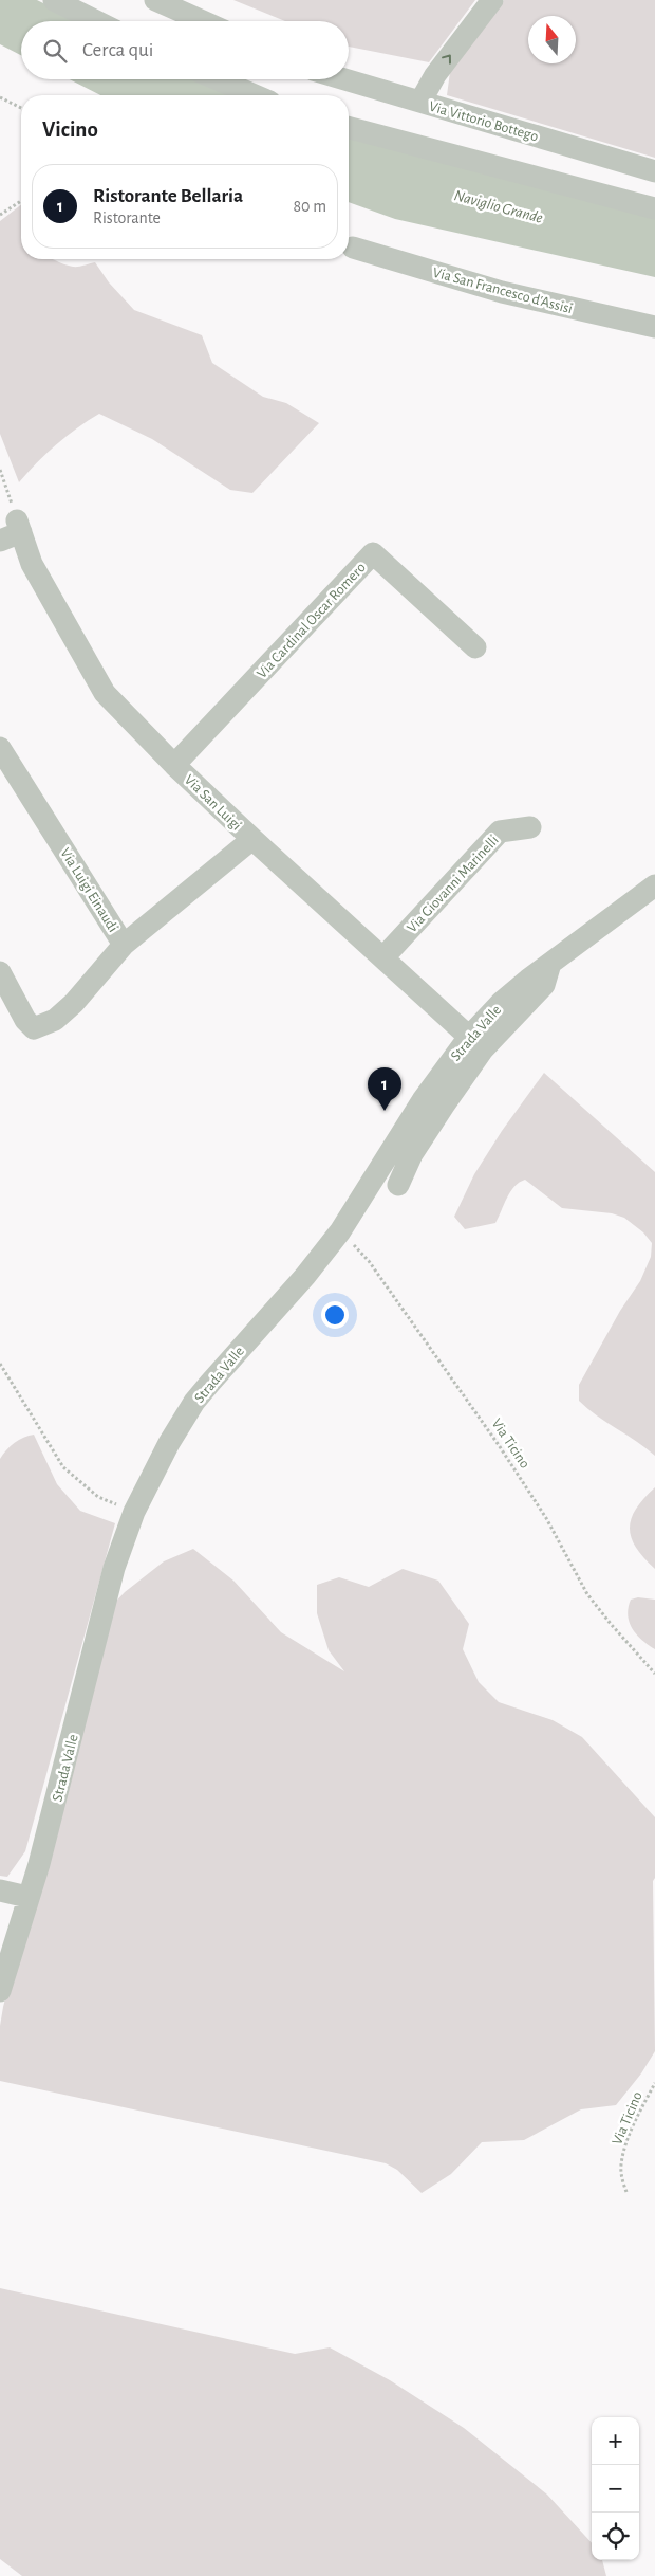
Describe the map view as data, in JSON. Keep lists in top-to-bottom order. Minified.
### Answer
{"streets":{"street":["Via Vittorio Bottego","Via San Francesco d'Assisi","Via Cardinal Oscar Romero","Via San Luigi","Via Giovanni Marinelli","Via Luigi Einaudi","Strada Valle"],"path":["Via Ticino"]},"crossings":[["Via Cardinal Oscar Romero","Via San Luigi"],["Via San Luigi","Via Giovanni Marinelli"],["Via San Luigi","Via Luigi Einaudi"],["Via San Luigi","Strada Valle"],["Strada Valle","Via Ticino"]],"water":["Naviglio Grande"],"north":"top","page":{"search":"Cerca qui","heading":"Vicino","list":[{"mark":"1","name":"Ristorante Bellaria","note":"Ristorante","value":"80 m"}],"pins":"1","map_buttons":["+","−"]}}
